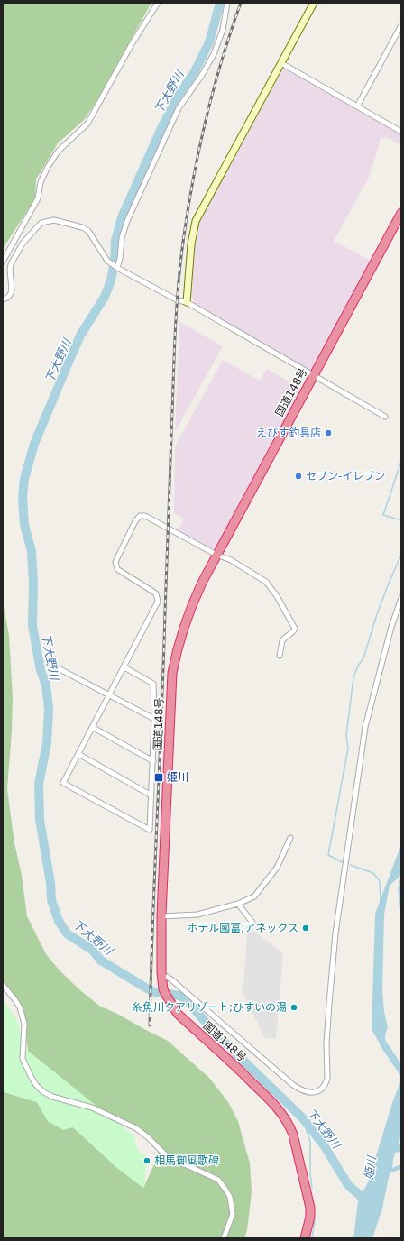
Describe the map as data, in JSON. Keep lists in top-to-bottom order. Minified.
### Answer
{"streets":{"highway":["国道148号"]},"water":["下大野川","姫川"],"places":{"other":["えびす釣具店","セブン-イレブン","ホテル國富;アネックス","糸魚川クアリゾート;ひすいの湯","相馬御風歌碑"],"transit":["姫川"]}}
